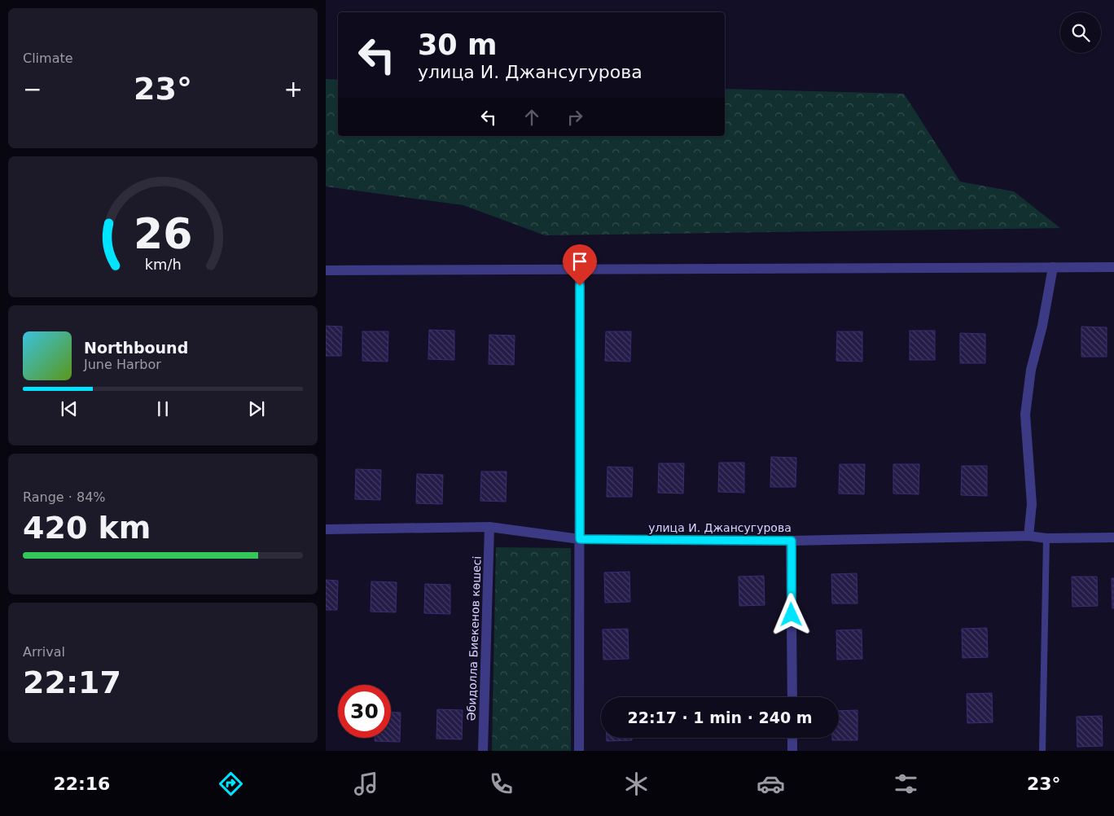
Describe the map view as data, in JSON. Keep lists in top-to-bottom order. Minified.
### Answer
{"streets":{"street":["улица И. Джансугурова","Әбидолла Биекенов көшесі"]},"crossings":[["улица И. Джансугурова","Әбидолла Биекенов көшесі"]],"page":{"tile":["Climate",["Range · 84%","420 km"],["Arrival","22:17"]],"turn":["30 m","улица И. Джансугурова"],"heat":["−","23°","+"],"song":["Northbound","June Harbor"],"limit":"30","trip":"22:17 · 1 min · 240 m","tabs":["22:16","23°"],"gauge":["26","km/h"]}}
